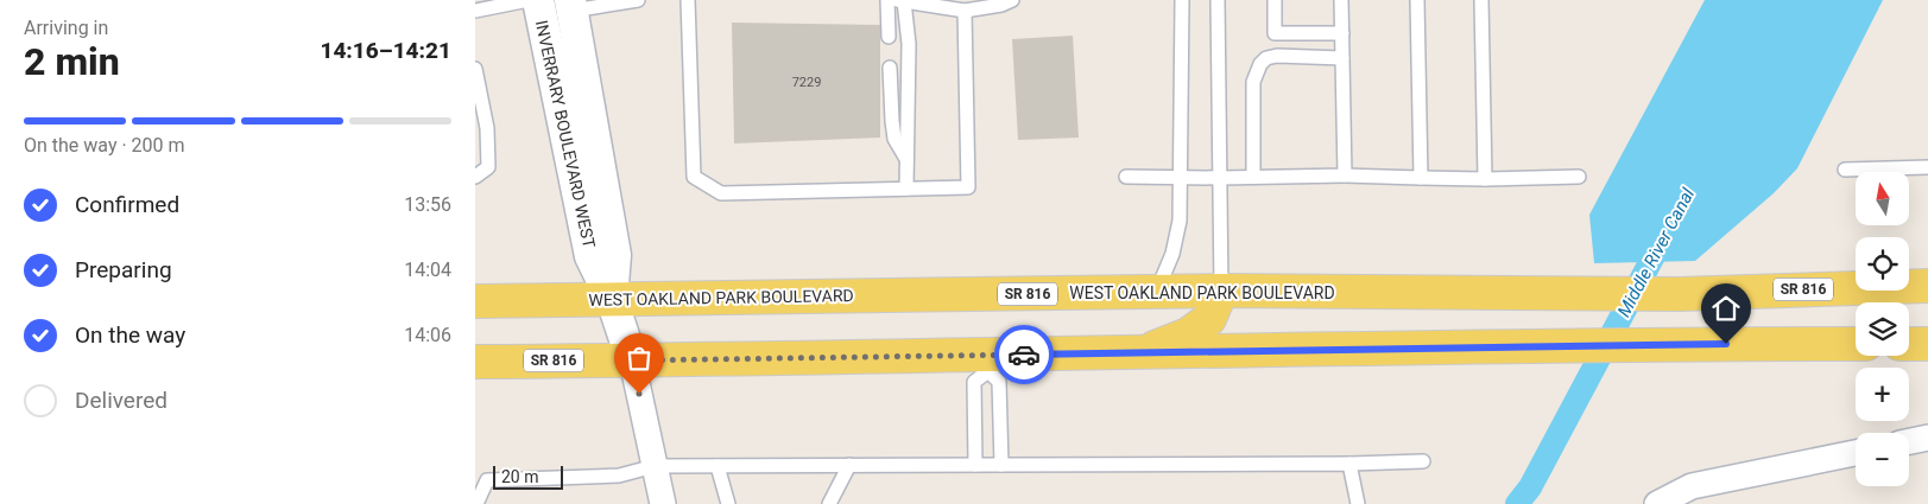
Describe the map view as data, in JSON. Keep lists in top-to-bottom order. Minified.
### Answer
{"streets":{"main road":["SR 816","WEST OAKLAND PARK BOULEVARD"],"street":["INVERRARY BOULEVARD WEST"]},"crossings":[["INVERRARY BOULEVARD WEST","SR 816"],["INVERRARY BOULEVARD WEST","WEST OAKLAND PARK BOULEVARD"]],"water":["Middle River Canal"],"house_numbers":["7229"],"scale_bar":"20 m","north":"top","page":{"heading":["2 min","Arriving in","14:16–14:21"],"bar":"On the way · 200 m","list":[["Confirmed","13:56"],["Preparing","14:04"],["On the way","14:06"],"Delivered"],"map_buttons":["+","−"],"scale":"20 m"}}
